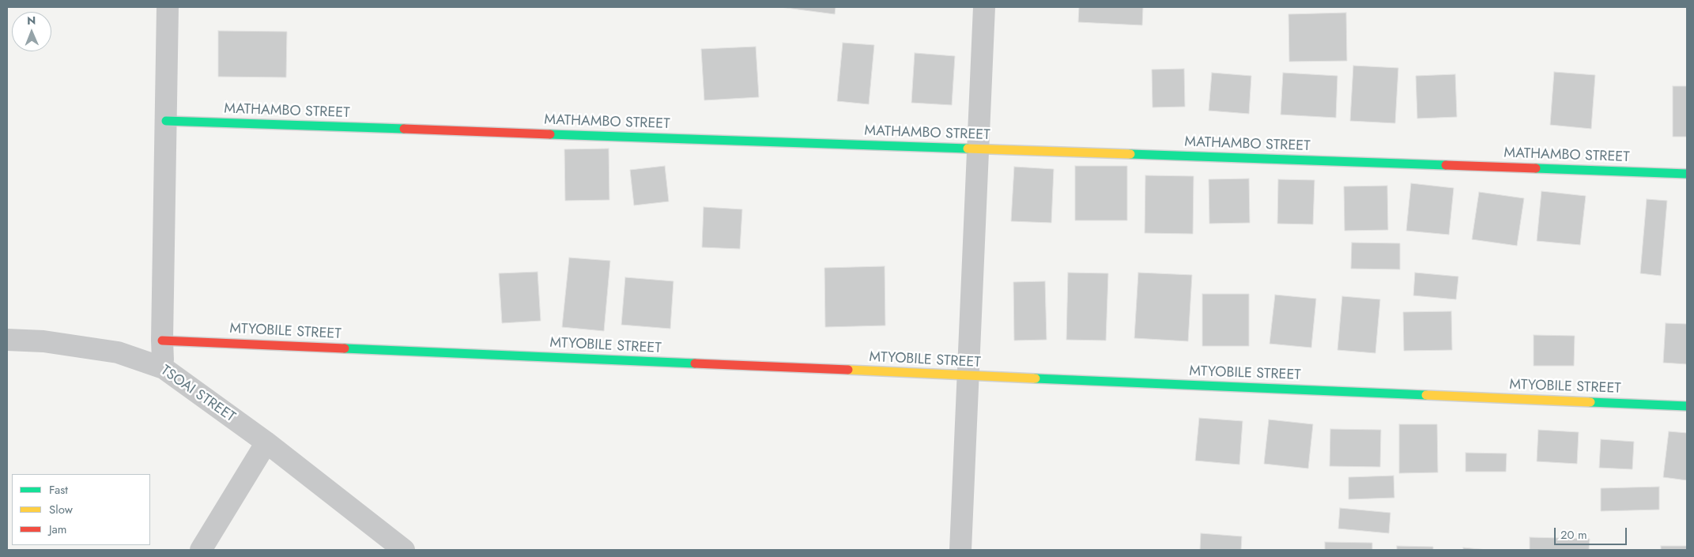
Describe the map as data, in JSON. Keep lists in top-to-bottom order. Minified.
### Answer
{"streets":{"street":["MATHAMBO STREET","MTYOBILE STREET","TSOAI STREET"]},"legend":["Fast","Slow","Jam"],"scale_bar":"20 m","north":"top"}
